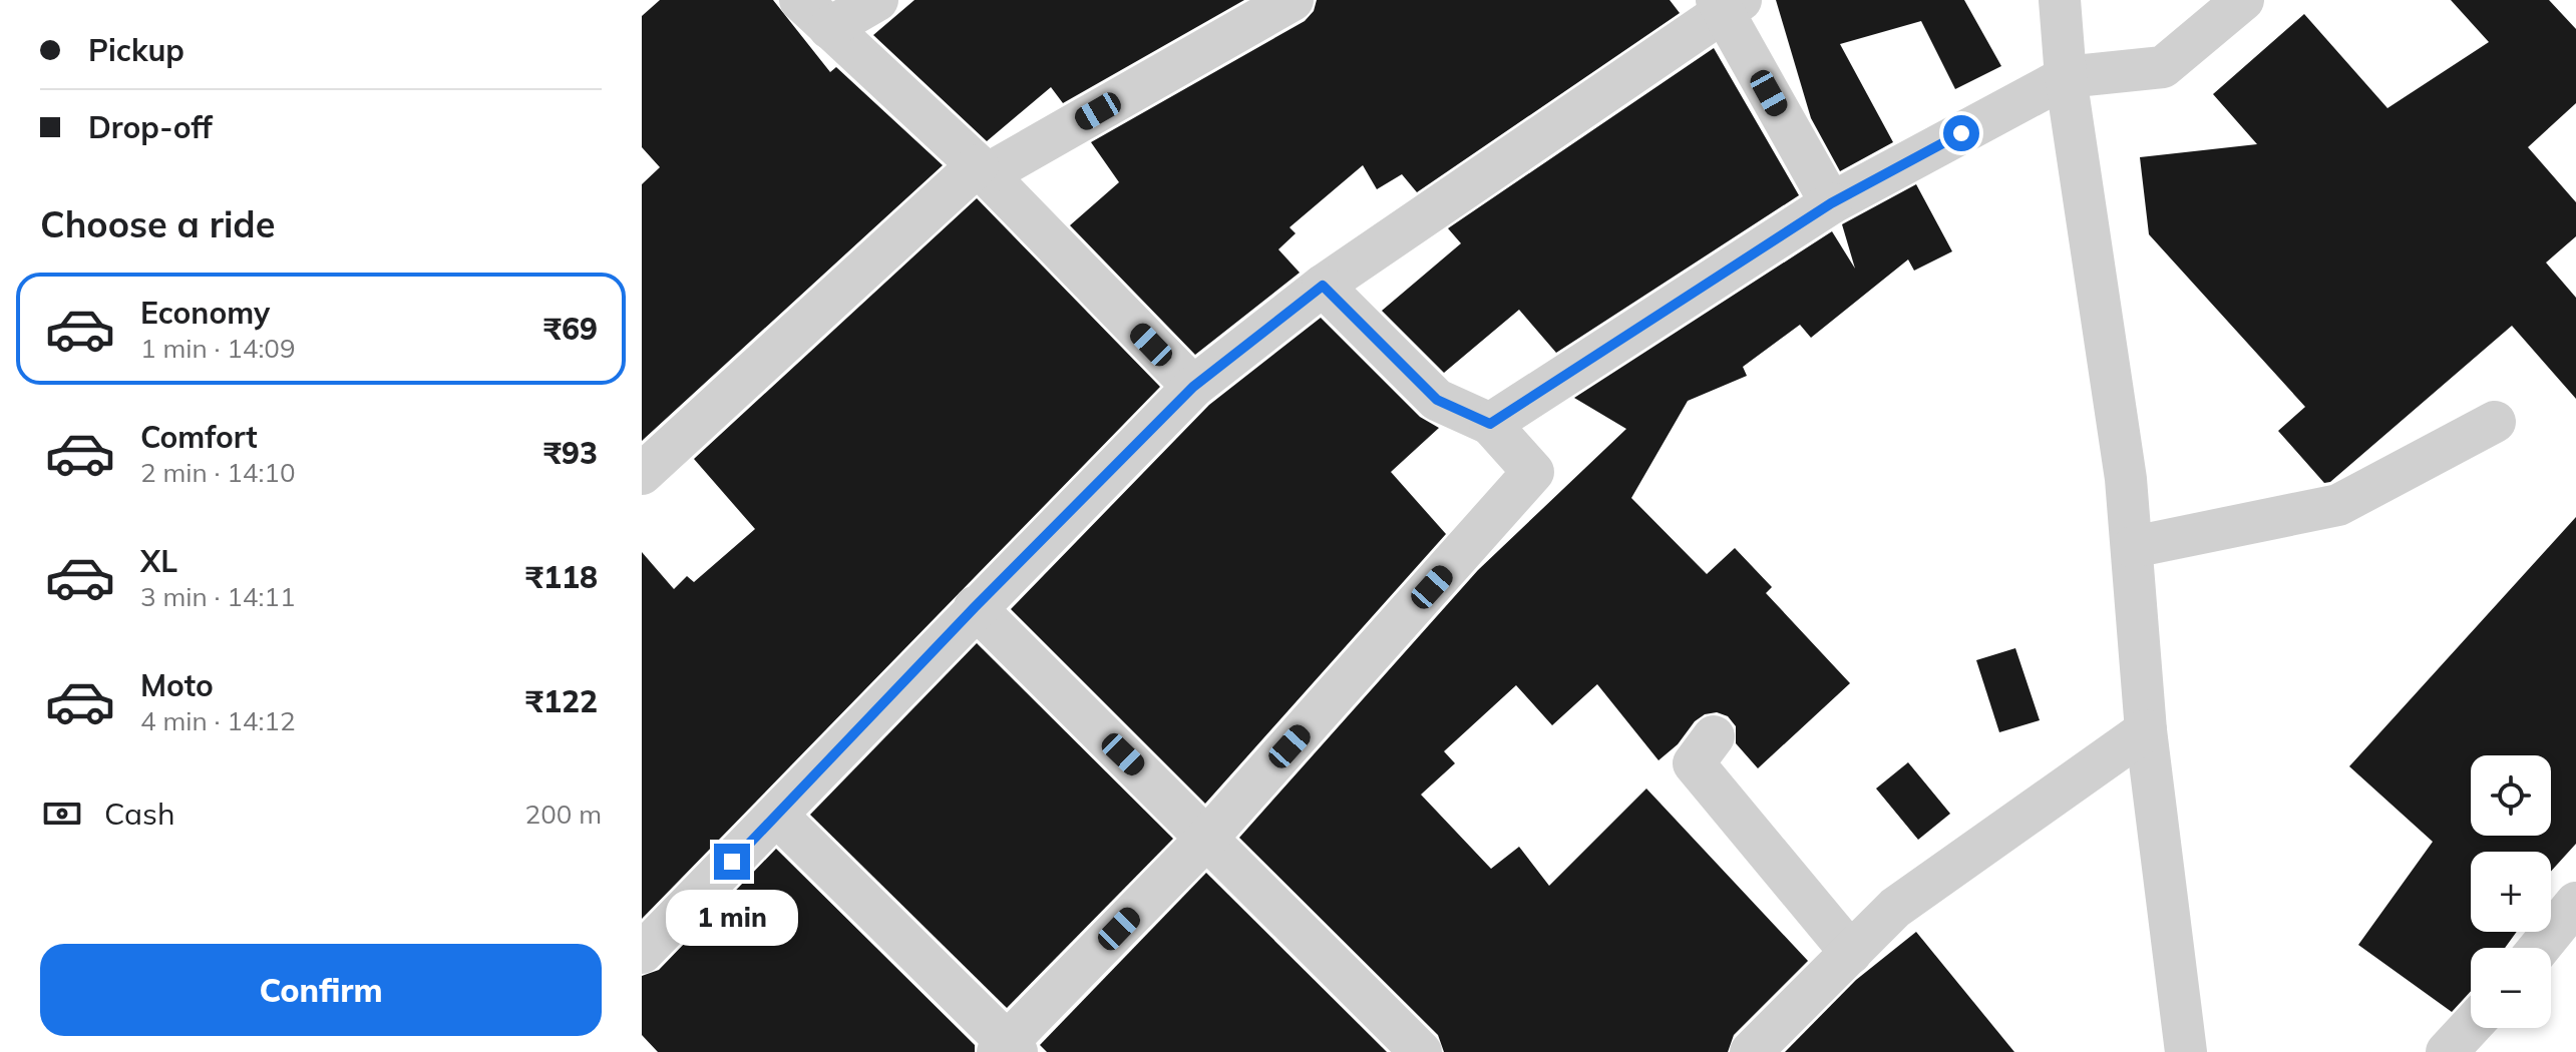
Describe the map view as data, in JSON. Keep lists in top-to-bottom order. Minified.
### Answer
{"page":{"banner":["Pickup","Drop-off"],"heading":"Choose a ride","list":[{"name":"Economy","note":"1 min · 14:09","value":"₹69"},{"name":"Comfort","note":"2 min · 14:10","value":"₹93"},{"name":"XL","note":"3 min · 14:11","value":"₹118"},{"name":"Moto","note":"4 min · 14:12","value":"₹122"}],"map_buttons":["+","−"],"pay":["Cash","200 m"],"bubble":"1 min","buttons":"Confirm"}}
